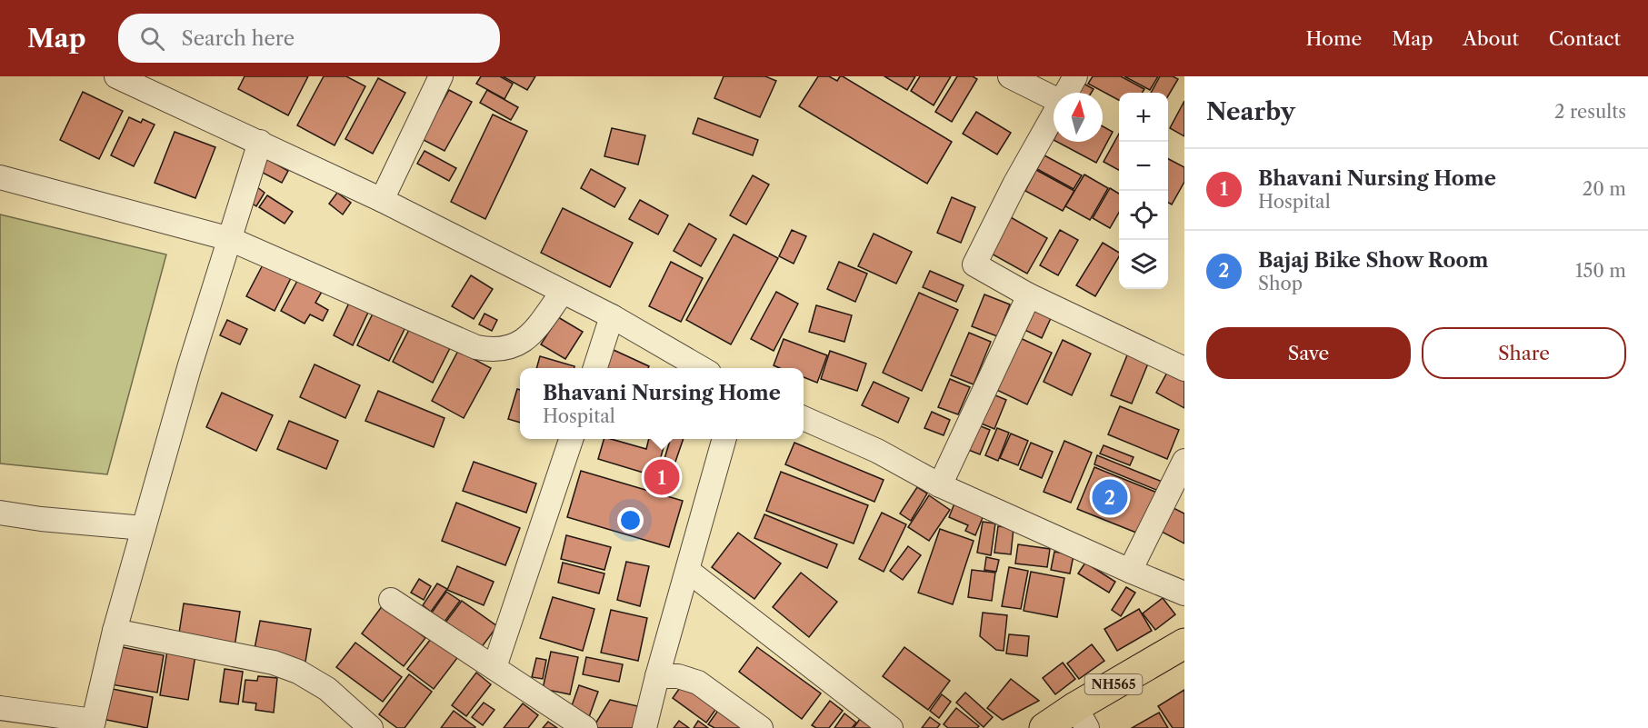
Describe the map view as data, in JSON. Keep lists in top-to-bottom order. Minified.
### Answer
{"streets":{"highway":["NH565"]},"north":"top","page":{"header":"Map","search":"Search here","nav":["Home","Map","About","Contact"],"heading":["Nearby","2 results"],"map_buttons":["+","−"],"list":[{"mark":"1","name":"Bhavani Nursing Home","note":"Hospital","value":"20 m"},{"mark":"2","name":"Bajaj Bike Show Room","note":"Shop","value":"150 m"}],"buttons":["Save","Share"],"popup":["Bhavani Nursing Home","Hospital"],"pins":["1","2"]}}
